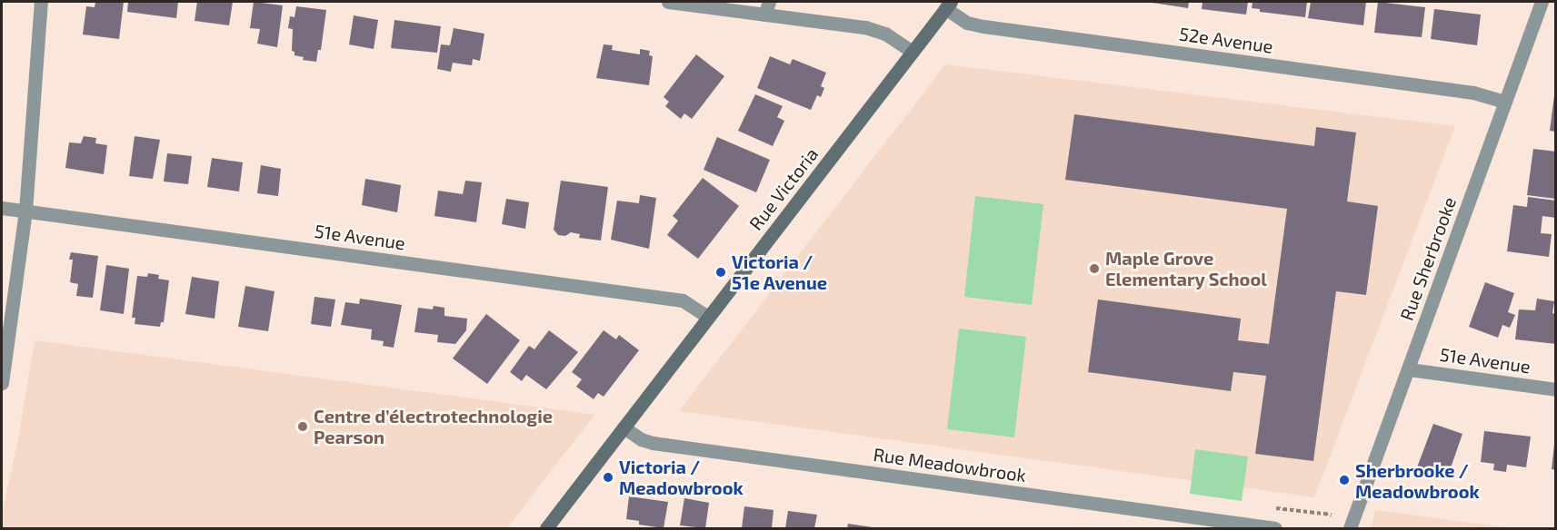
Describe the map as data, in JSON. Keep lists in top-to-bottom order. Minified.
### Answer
{"streets":{"main road":["Rue Victoria"],"street":["52e Avenue","51e Avenue","Rue Sherbrooke","Rue Meadowbrook"]},"crossings":[["52e Avenue","Rue Victoria"],["52e Avenue","Rue Sherbrooke"],["Rue Victoria","51e Avenue"],["Rue Victoria","Rue Meadowbrook"],["51e Avenue","Rue Sherbrooke"]],"places":["Maple Grove Elementary School","Victoria / 51e Avenue","Centre d’électrotechnologie Pearson","Victoria / Meadowbrook","Sherbrooke / Meadowbrook"]}
